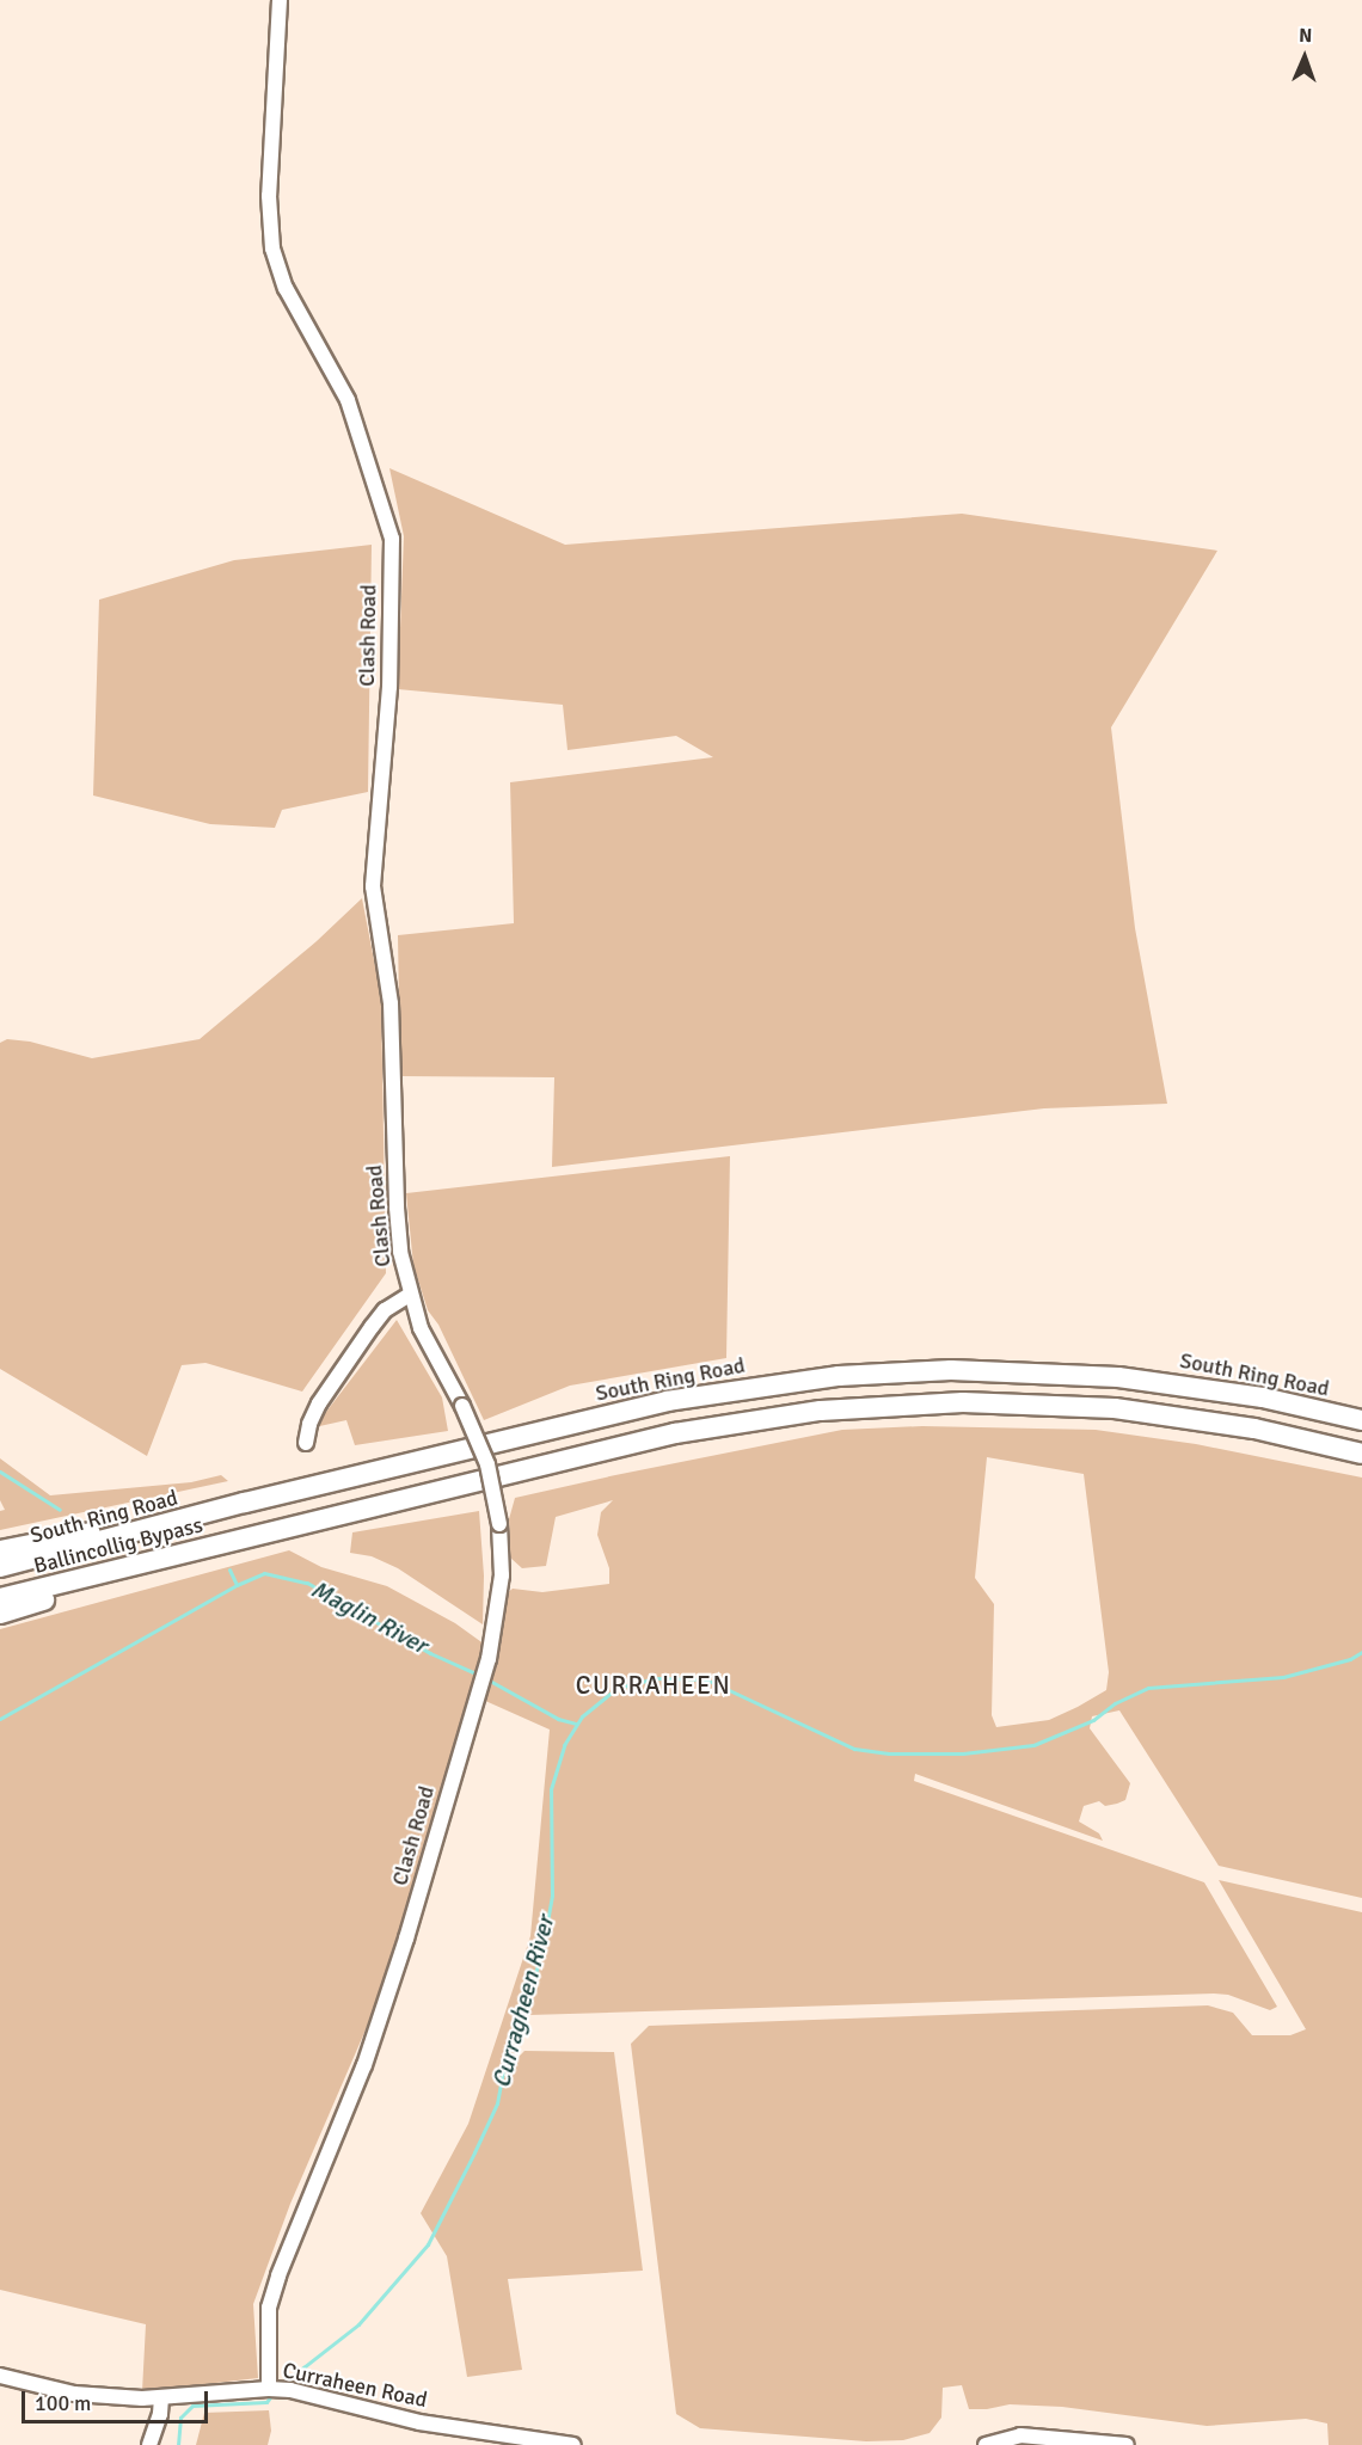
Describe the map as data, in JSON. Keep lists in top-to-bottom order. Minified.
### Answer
{"streets":{"highway":["South Ring Road","Ballincollig Bypass"],"street":["Clash Road","Curraheen Road"]},"crossings":[["Clash Road","Curraheen Road"]],"districts":["CURRAHEEN"],"water":["Maglin River","Curragheen River"],"scale_bar":"100 m","north":"top"}
